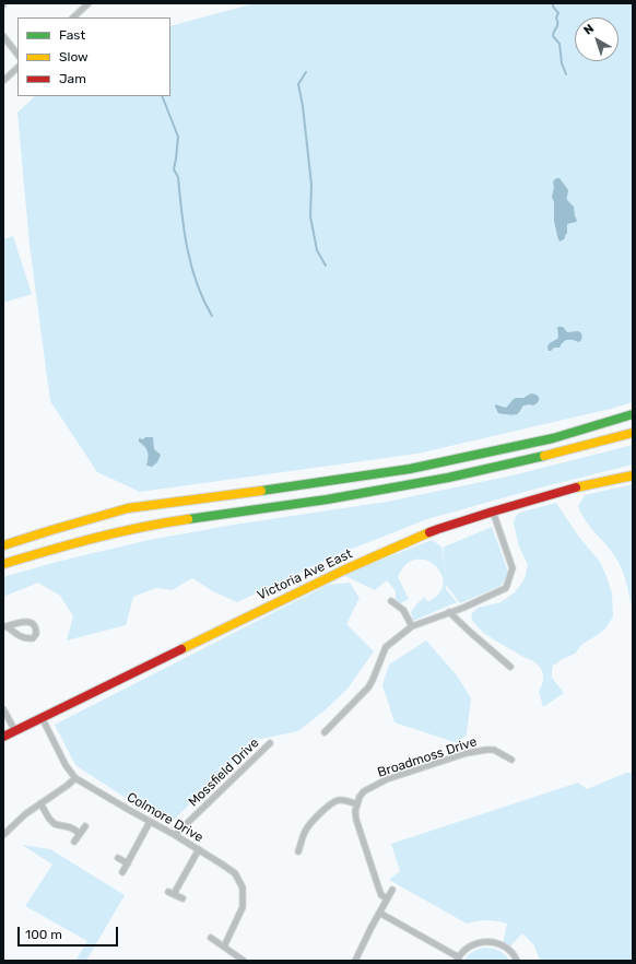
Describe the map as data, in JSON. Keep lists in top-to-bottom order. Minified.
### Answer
{"streets":{"main road":["Victoria Ave East"],"street":["Broadmoss Drive","Mossfield Drive","Colmore Drive"]},"crossings":[["Victoria Ave East","Colmore Drive"],["Mossfield Drive","Colmore Drive"]],"legend":["Fast","Slow","Jam"],"scale_bar":"100 m","north":"top left"}
